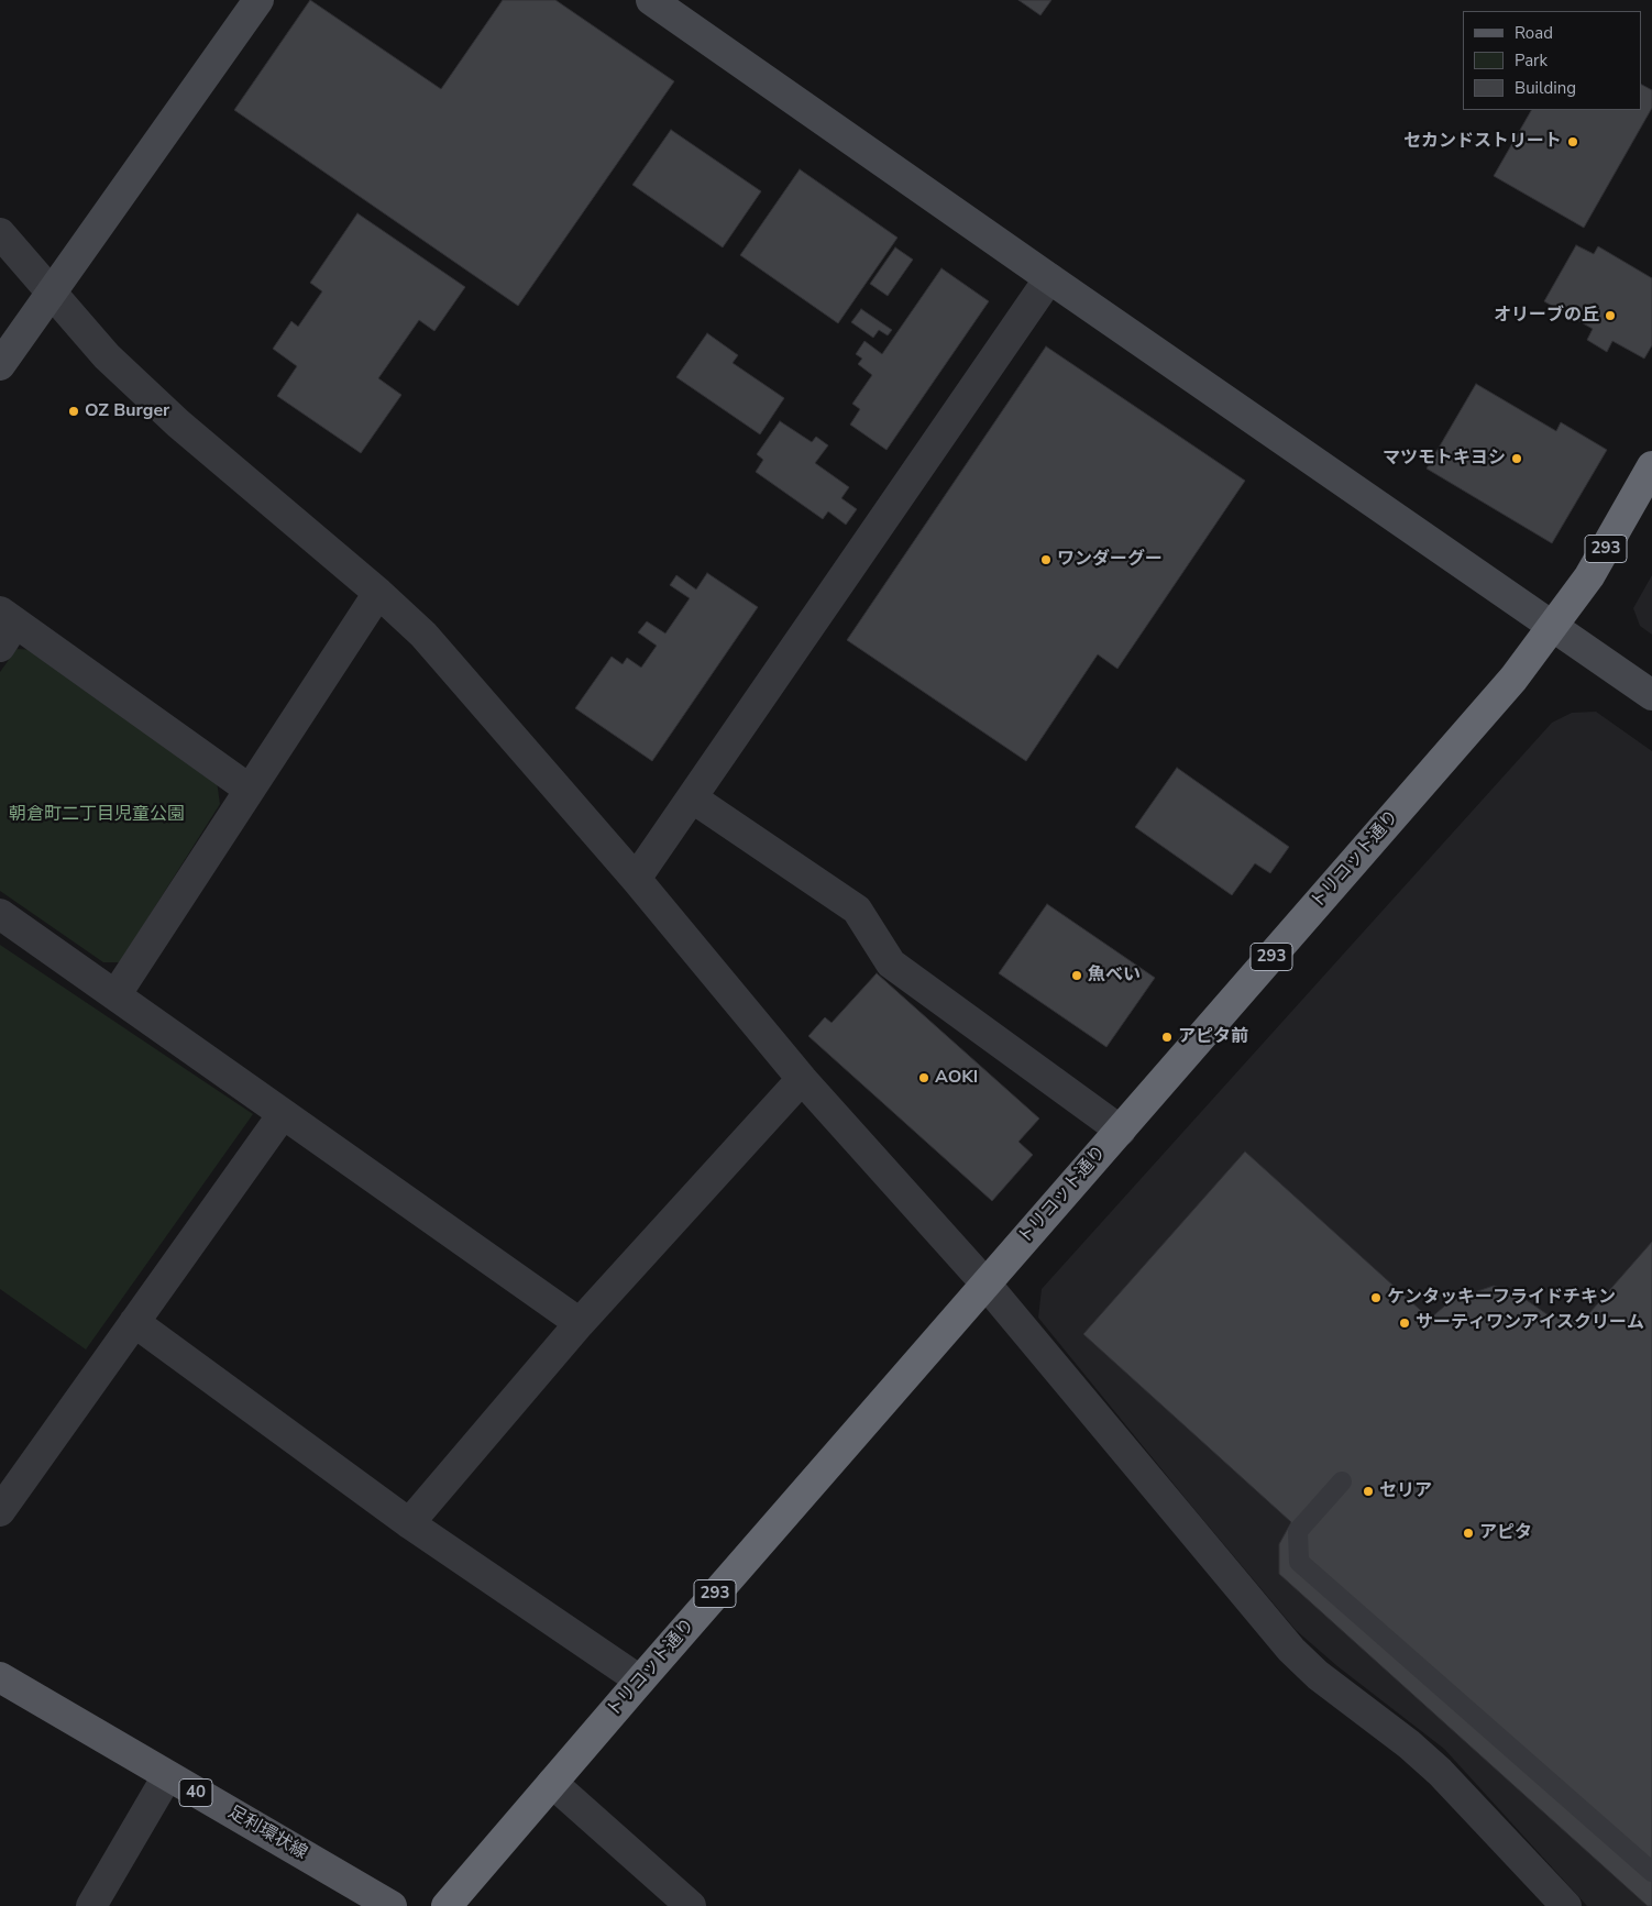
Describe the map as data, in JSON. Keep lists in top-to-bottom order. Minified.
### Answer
{"streets":{"highway":["293","トリコット通り"],"main road":["40","足利環状線"]},"parks":["朝倉町二丁目児童公園"],"places":["セカンドストリート","オリーブの丘","OZ Burger","マツモトキヨシ","ワンダーグー","魚べい","アピタ前","AOKI","ケンタッキーフライドチキン","サーティワンアイスクリーム","セリア","アピタ"],"legend":["Road","Park","Building"]}
